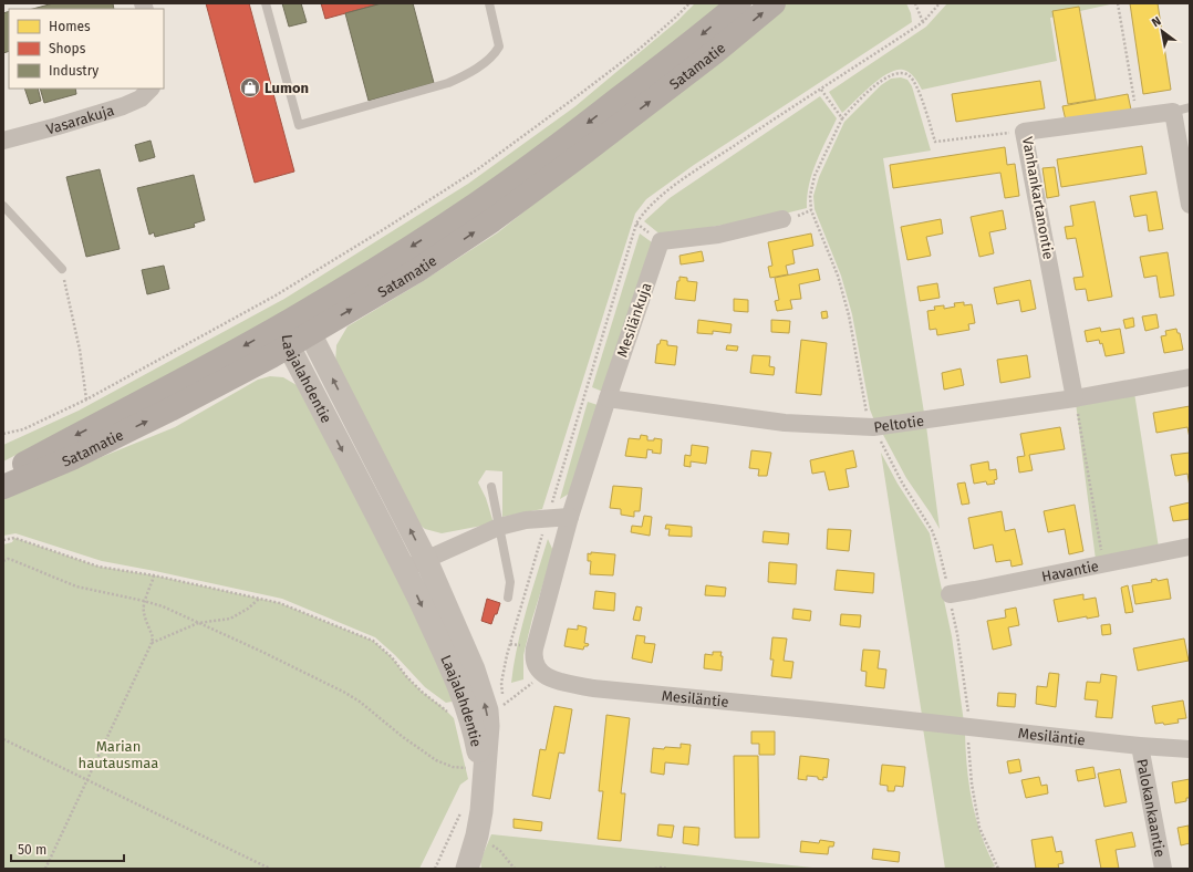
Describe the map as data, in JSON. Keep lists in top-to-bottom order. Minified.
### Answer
{"streets":{"main road":["Satamatie"],"street":["Vasarakuja","Vanhankartanontie","Mesilänkuja","Laajalahdentie","Peltotie","Havantie","Mesiläntie","Palokankaantie"]},"crossings":[["Satamatie","Laajalahdentie"],["Vanhankartanontie","Peltotie"],["Mesilänkuja","Peltotie"],["Mesiläntie","Palokankaantie"]],"parks":["Marian hautausmaa"],"places":{"shop":["Lumon"]},"legend":["Homes","Shops","Industry"],"scale_bar":"50 m","north":"top left"}
